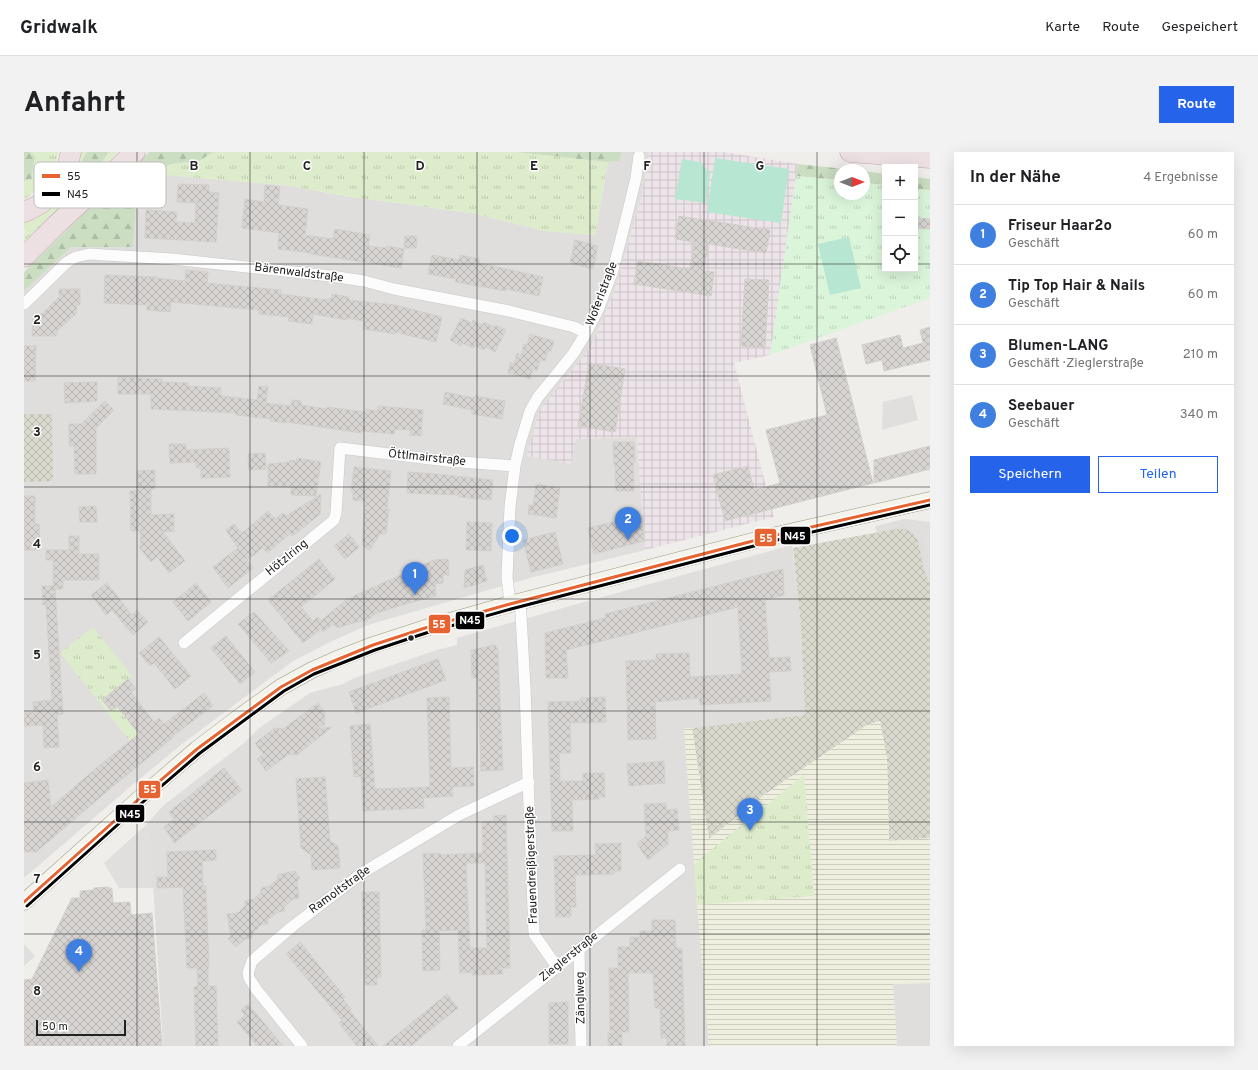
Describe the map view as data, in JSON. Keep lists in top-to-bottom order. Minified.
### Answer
{"streets":{"street":["Bärenwaldstraße","Woferlstraße","Öttlmairstraße","Hötzlring","Frauendreißigerstraße","Ramoltstraße","Zieglerstraße","Zänglweg"]},"crossings":[["Bärenwaldstraße","Woferlstraße"],["Woferlstraße","Öttlmairstraße"],["Woferlstraße","Frauendreißigerstraße"],["Öttlmairstraße","Hötzlring"],["Frauendreißigerstraße","Ramoltstraße"],["Frauendreißigerstraße","Zieglerstraße"],["Zieglerstraße","Zänglweg"]],"lines":["transit line 55","transit line N45"],"legend":["55","N45"],"scale_bar":"50 m","north":"right","page":{"header":"Gridwalk","nav":["Karte","Route","Gespeichert"],"title":"Anfahrt","buttons":["Route",["Speichern","Teilen"]],"heading":["In der Nähe","4 Ergebnisse"],"map_buttons":["+","−"],"list":[{"mark":"1","name":"Friseur Haar2o","note":"Geschäft","value":"60 m"},{"mark":"2","name":"Tip Top Hair & Nails","note":"Geschäft","value":"60 m"},{"mark":"3","name":"Blumen-LANG","note":"Geschäft · Zieglerstraße","value":"210 m"},{"mark":"4","name":"Seebauer","note":"Geschäft","value":"340 m"}],"pins":["2","1","3","4"],"scale":"50 m"},"grid":{"columns":["B","C","D","E","F","G"],"rows":["2","3","4","5","6","7","8"]}}
